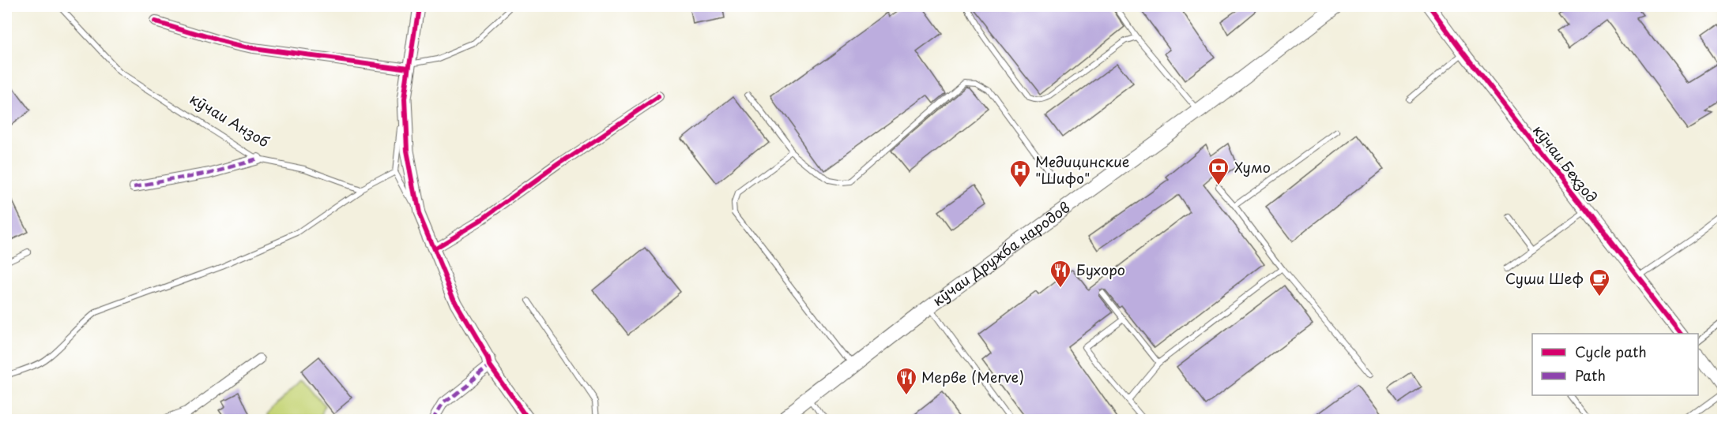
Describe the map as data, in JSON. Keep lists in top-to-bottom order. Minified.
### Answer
{"streets":{"main road":["кӯчаи Дружба народов"],"street":["кӯчаи Беҳзод"],"lane":["кӯчаи Анзоб"]},"places":{"bank":["Хумо"],"hospital":["Медицинские \"Шифо\""],"restaurant":["Бухоро","Мерве (Merve)"],"cafe":["Суши Шеф"]},"legend":["Cycle path","Path"]}
